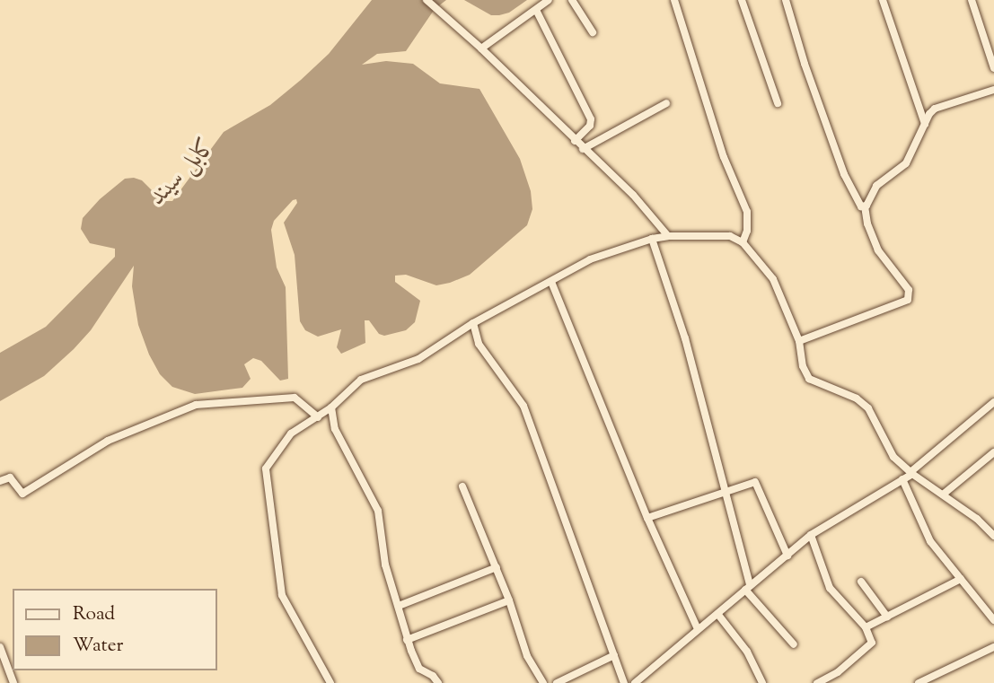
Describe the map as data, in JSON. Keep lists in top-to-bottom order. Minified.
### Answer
{"water":["کابل سيند"],"legend":["Road","Water"]}
